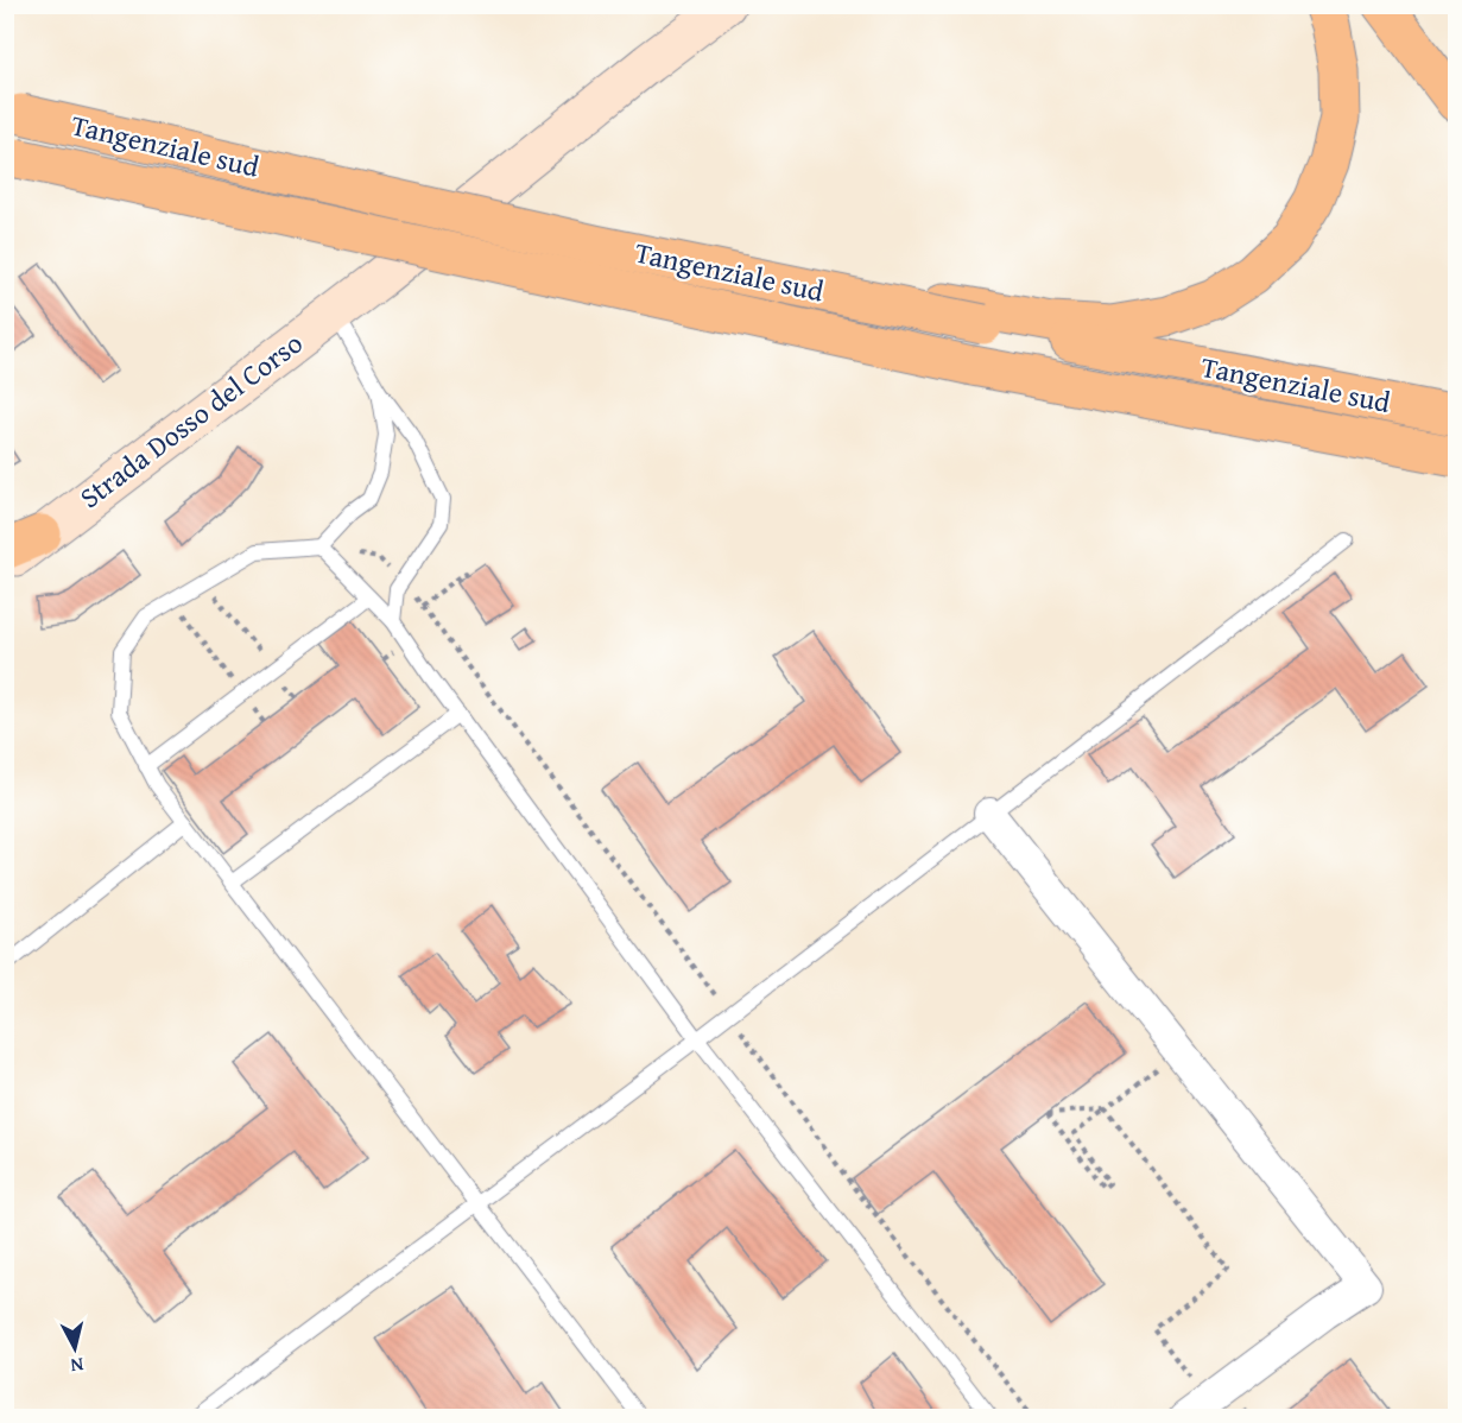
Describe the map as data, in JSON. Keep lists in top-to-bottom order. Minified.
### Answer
{"streets":{"highway":["Tangenziale sud"],"main road":["Strada Dosso del Corso"]},"north":"bottom"}
